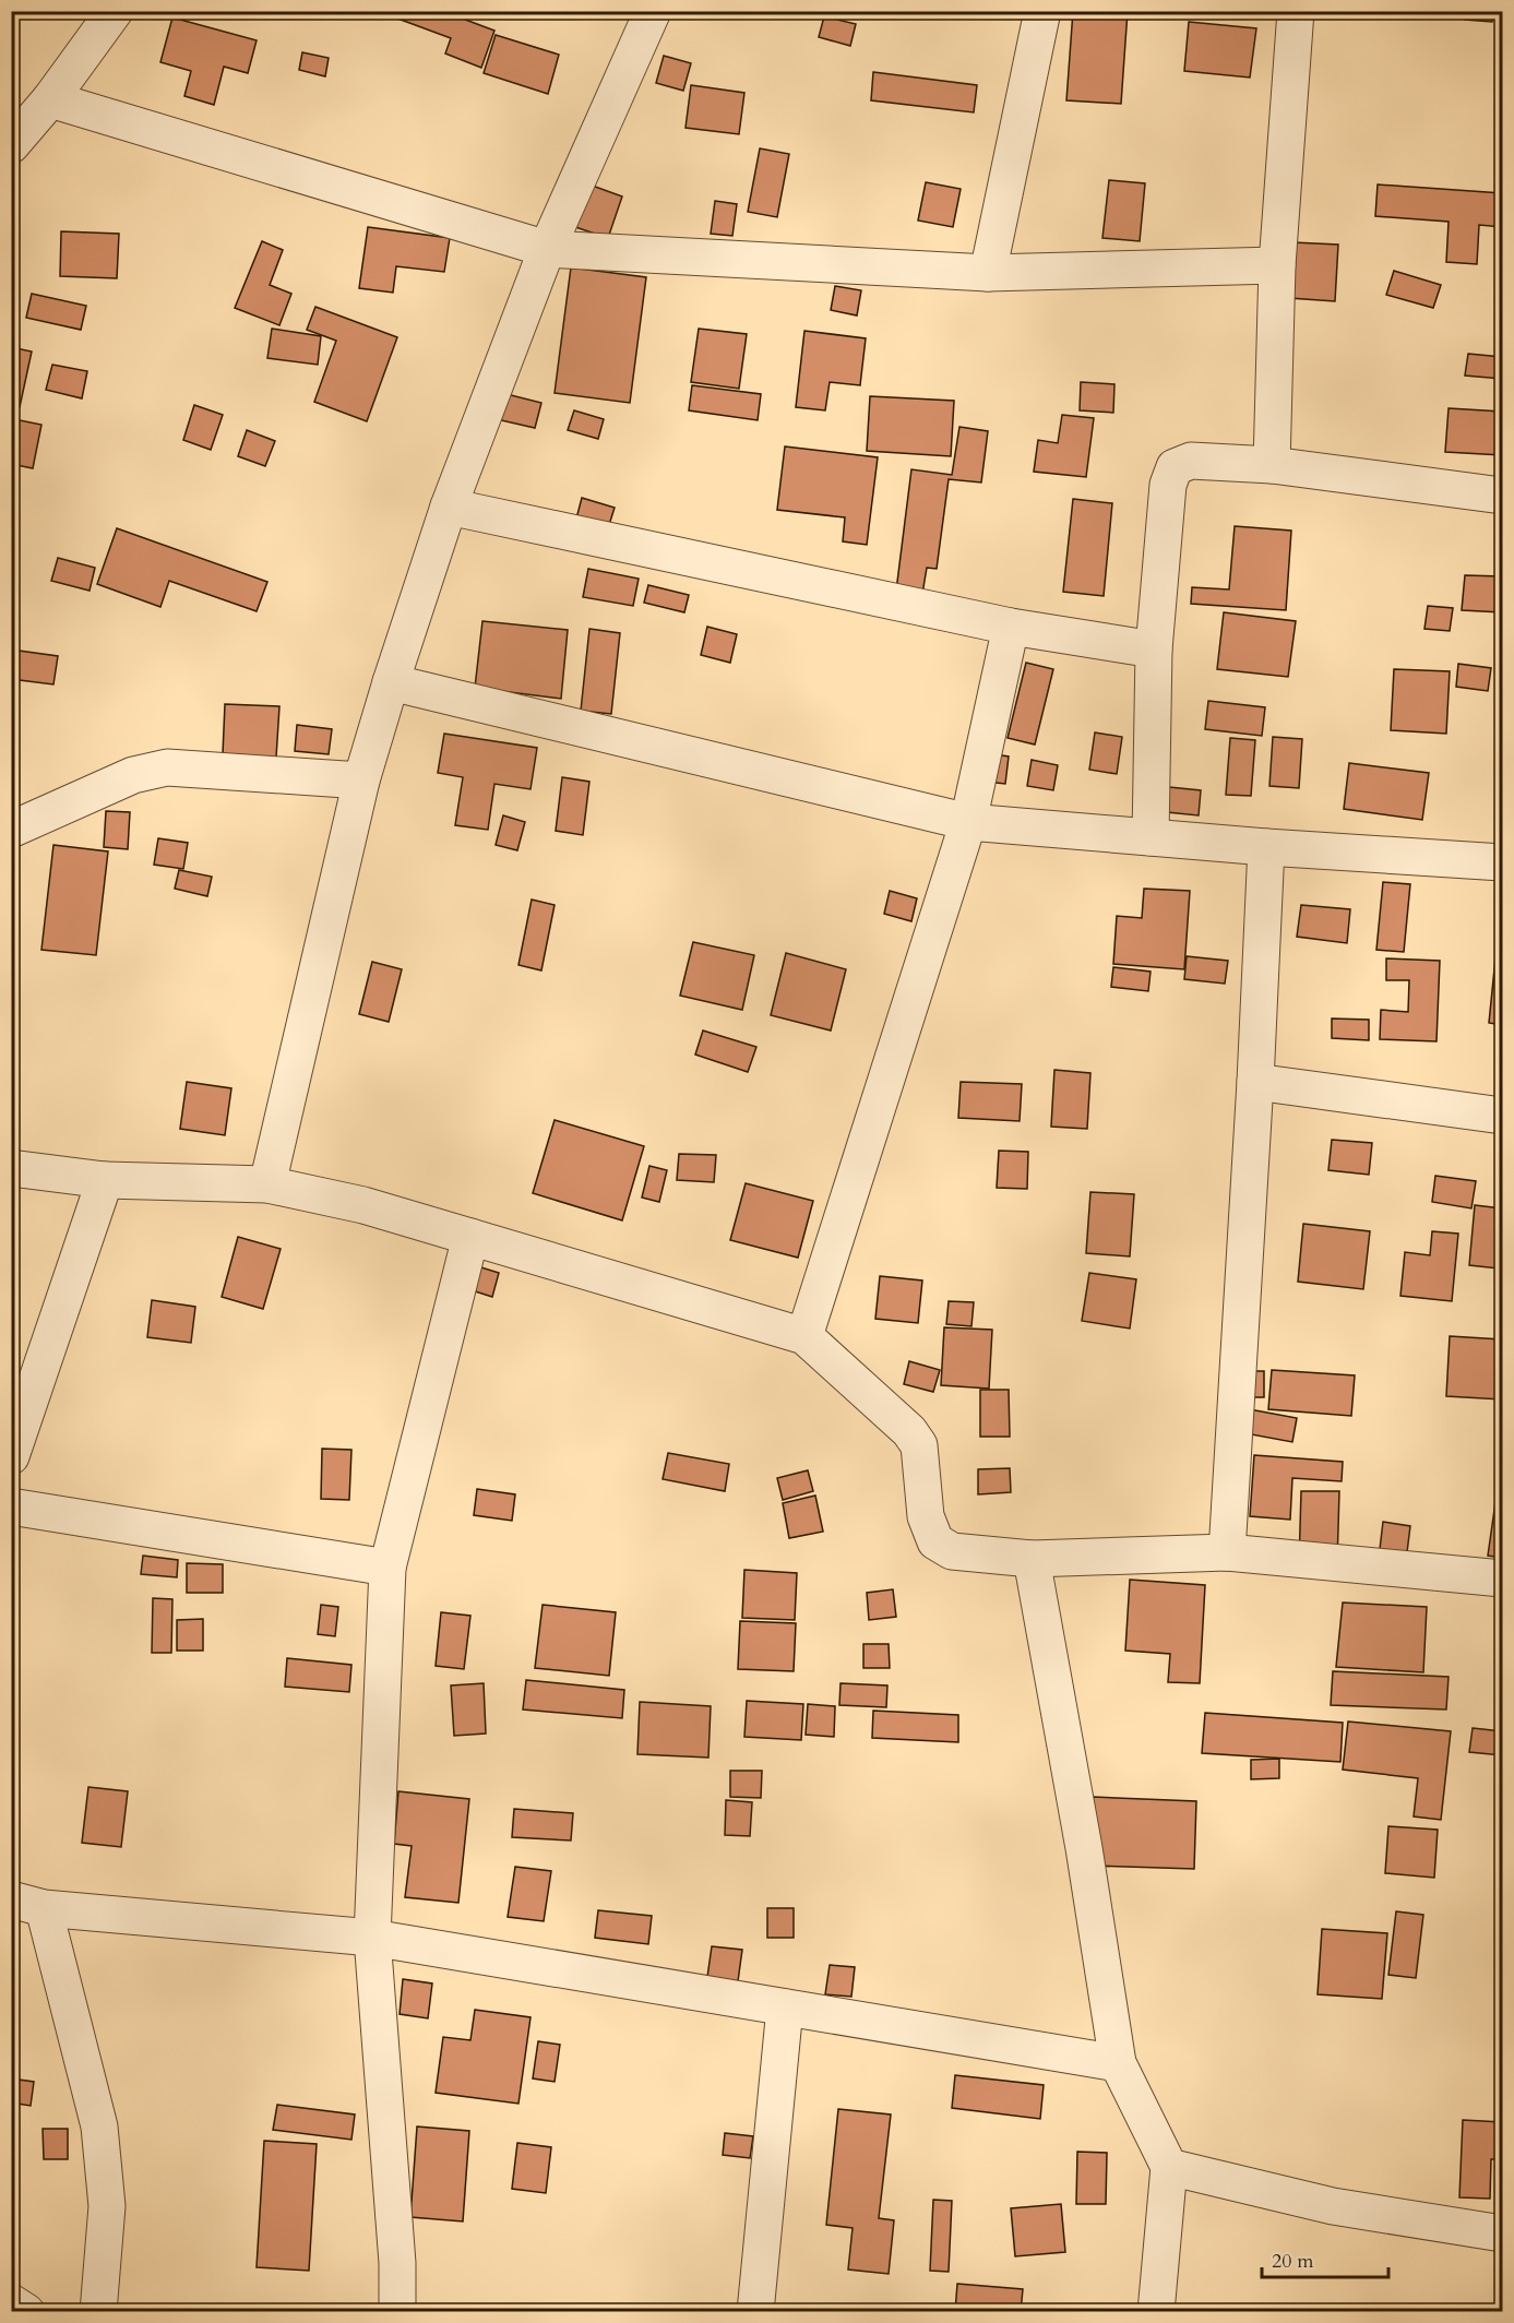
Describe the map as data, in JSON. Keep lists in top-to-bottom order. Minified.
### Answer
{"scale_bar":"20 m"}
